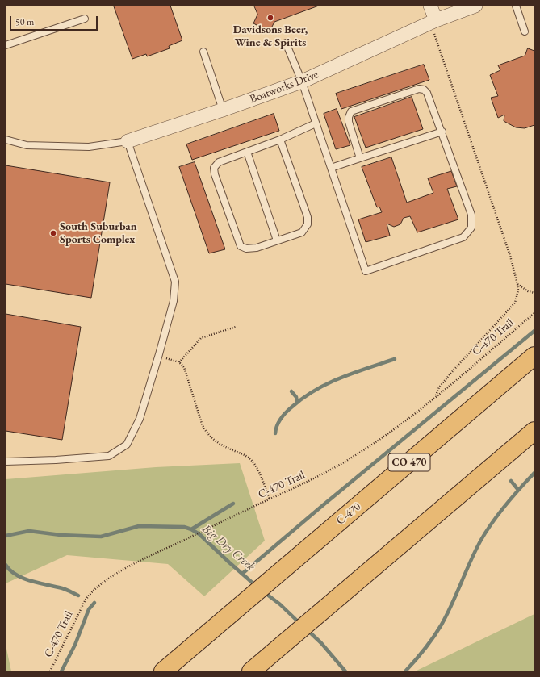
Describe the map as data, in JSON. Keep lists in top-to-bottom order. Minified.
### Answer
{"streets":{"highway":["CO 470","C-470"],"street":["Boatworks Drive"],"path":["C-470 Trail"]},"water":["Big Dry Creek"],"places":["Davidsons Beer, Wine & Spirits","South Suburban Sports Complex"],"scale_bar":"50 m"}
